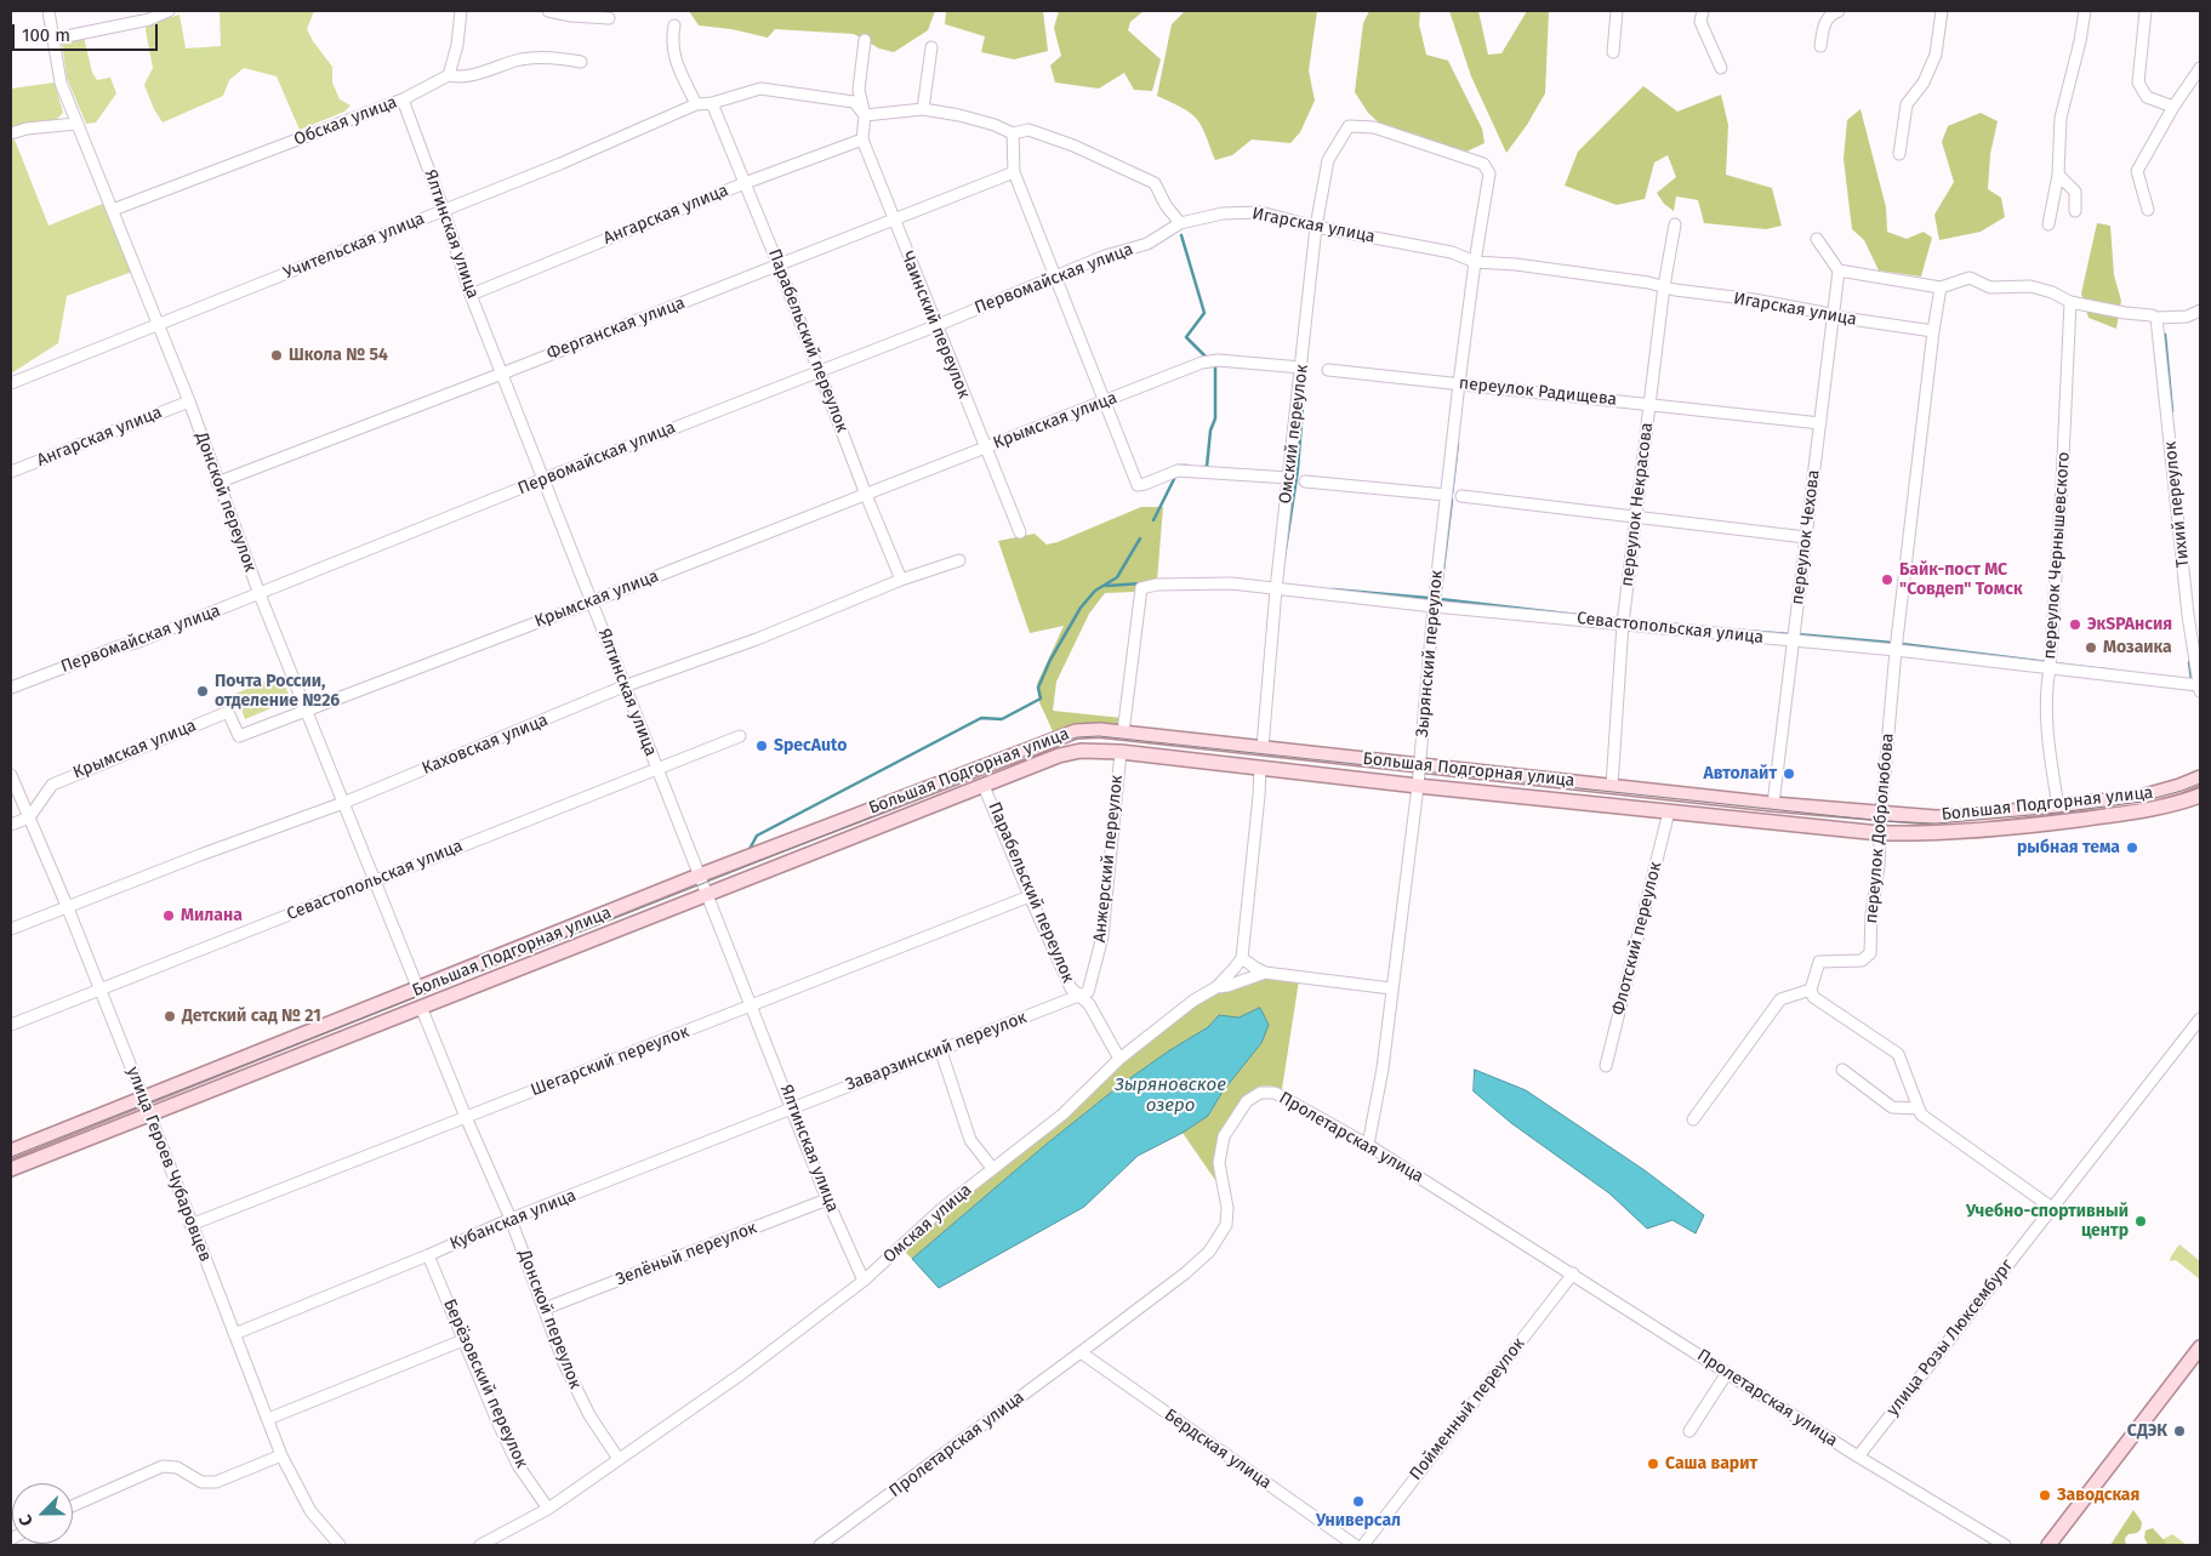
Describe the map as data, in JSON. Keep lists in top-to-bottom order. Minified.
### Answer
{"streets":{"main road":["Большая Подгорная улица"],"street":["Обская улица","Ангарская улица","Игарская улица","Ялтинская улица","Учительская улица","Первомайская улица","Чаинский переулок","Ферганская улица","Парабельский переулок","переулок Радищева","Крымская улица","Омский переулок","Донской переулок","переулок Некрасова","Тихий переулок","переулок Чехова","переулок Чернышевского","Севастопольская улица","Зырянский переулок","Каховская улица","переулок Добролюбова","Анжерский переулок","Флотский переулок","Заварзинский переулок","Шегарский переулок","Пролетарская улица","улица Героев Чубаровцев","Кубанская улица","Омская улица","Зелёный переулок","улица Розы Люксембург","Берёзовский переулок","Пойменный переулок","Бердская улица"]},"crossings":[["Обская улица","Ялтинская улица"],["Обская улица","Донской переулок"],["Ангарская улица","Ялтинская улица"],["Ангарская улица","Чаинский переулок"],["Ангарская улица","Парабельский переулок"],["Ангарская улица","Донской переулок"],["Игарская улица","Первомайская улица"],["Игарская улица","Омский переулок"],["Игарская улица","переулок Некрасова"],["Игарская улица","переулок Чехова"],["Игарская улица","Зырянский переулок"],["Игарская улица","переулок Добролюбова"],["Ялтинская улица","Учительская улица"],["Ялтинская улица","Первомайская улица"],["Ялтинская улица","Ферганская улица"],["Ялтинская улица","Крымская улица"],["Ялтинская улица","Севастопольская улица"],["Ялтинская улица","Каховская улица"],["Ялтинская улица","Большая Подгорная улица"],["Ялтинская улица","Заварзинский переулок"],["Ялтинская улица","Шегарский переулок"],["Ялтинская улица","Кубанская улица"],["Ялтинская улица","Омская улица"],["Ялтинская улица","Зелёный переулок"],["Учительская улица","Донской переулок"],["Первомайская улица","Чаинский переулок"],["Первомайская улица","Парабельский переулок"],["Первомайская улица","Донской переулок"],["Чаинский переулок","Ферганская улица"],["Чаинский переулок","Крымская улица"],["Ферганская улица","Парабельский переулок"],["Ферганская улица","Донской переулок"],["Парабельский переулок","Крымская улица"],["Парабельский переулок","Каховская улица"],["Парабельский переулок","Большая Подгорная улица"],["Парабельский переулок","Анжерский переулок"],["Парабельский переулок","Заварзинский переулок"],["Парабельский переулок","Шегарский переулок"],["Парабельский переулок","Омская улица"],["переулок Радищева","переулок Некрасова"],["переулок Радищева","переулок Чехова"],["переулок Радищева","Зырянский переулок"],["Крымская улица","Омский переулок"],["Крымская улица","Донской переулок"],["Крымская улица","улица Героев Чубаровцев"],["Омский переулок","Севастопольская улица"],["Омский переулок","Зырянский переулок"],["Омский переулок","Большая Подгорная улица"],["Донской переулок","Севастопольская улица"],["Донской переулок","Каховская улица"],["Донской переулок","Большая Подгорная улица"],["Донской переулок","Шегарский переулок"],["Донской переулок","Кубанская улица"],["Донской переулок","Омская улица"],["Донской переулок","Зелёный переулок"],["переулок Некрасова","Севастопольская улица"],["переулок Некрасова","Большая Подгорная улица"],["Тихий переулок","Севастопольская улица"],["переулок Чехова","Севастопольская улица"],["переулок Чехова","Большая Подгорная улица"],["переулок Чернышевского","Севастопольская улица"],["переулок Чернышевского","Большая Подгорная улица"],["Севастопольская улица","Зырянский переулок"],["Севастопольская улица","Большая Подгорная улица"],["Севастопольская улица","переулок Добролюбова"],["Севастопольская улица","улица Героев Чубаровцев"],["Зырянский переулок","Большая Подгорная улица"],["Зырянский переулок","Пролетарская улица"],["Зырянский переулок","Омская улица"],["Каховская улица","улица Героев Чубаровцев"],["Большая Подгорная улица","переулок Добролюбова"],["Большая Подгорная улица","Анжерский переулок"],["Большая Подгорная улица","Флотский переулок"],["Большая Подгорная улица","улица Героев Чубаровцев"],["Анжерский переулок","Заварзинский переулок"],["Заварзинский переулок","Кубанская улица"],["Шегарский переулок","улица Героев Чубаровцев"],["Пролетарская улица","улица Розы Люксембург"],["Пролетарская улица","Пойменный переулок"],["Пролетарская улица","Бердская улица"],["улица Героев Чубаровцев","Кубанская улица"],["Кубанская улица","Берёзовский переулок"],["Омская улица","Берёзовский переулок"]],"water":["Зыряновское озеро"],"places":["Школа № 54","Байк-пост MC \"Совдеп\" Томск","ЭкSPAнсия","Мозаика","Почта России, отделение №26","SpecAuto","Автолайт","рыбная тема","Милана","Детский сад № 21","Учебно-спортивный центр","СДЭК","Саша варит","Заводская","Универсал"],"scale_bar":"100 m","north":"bottom left"}
